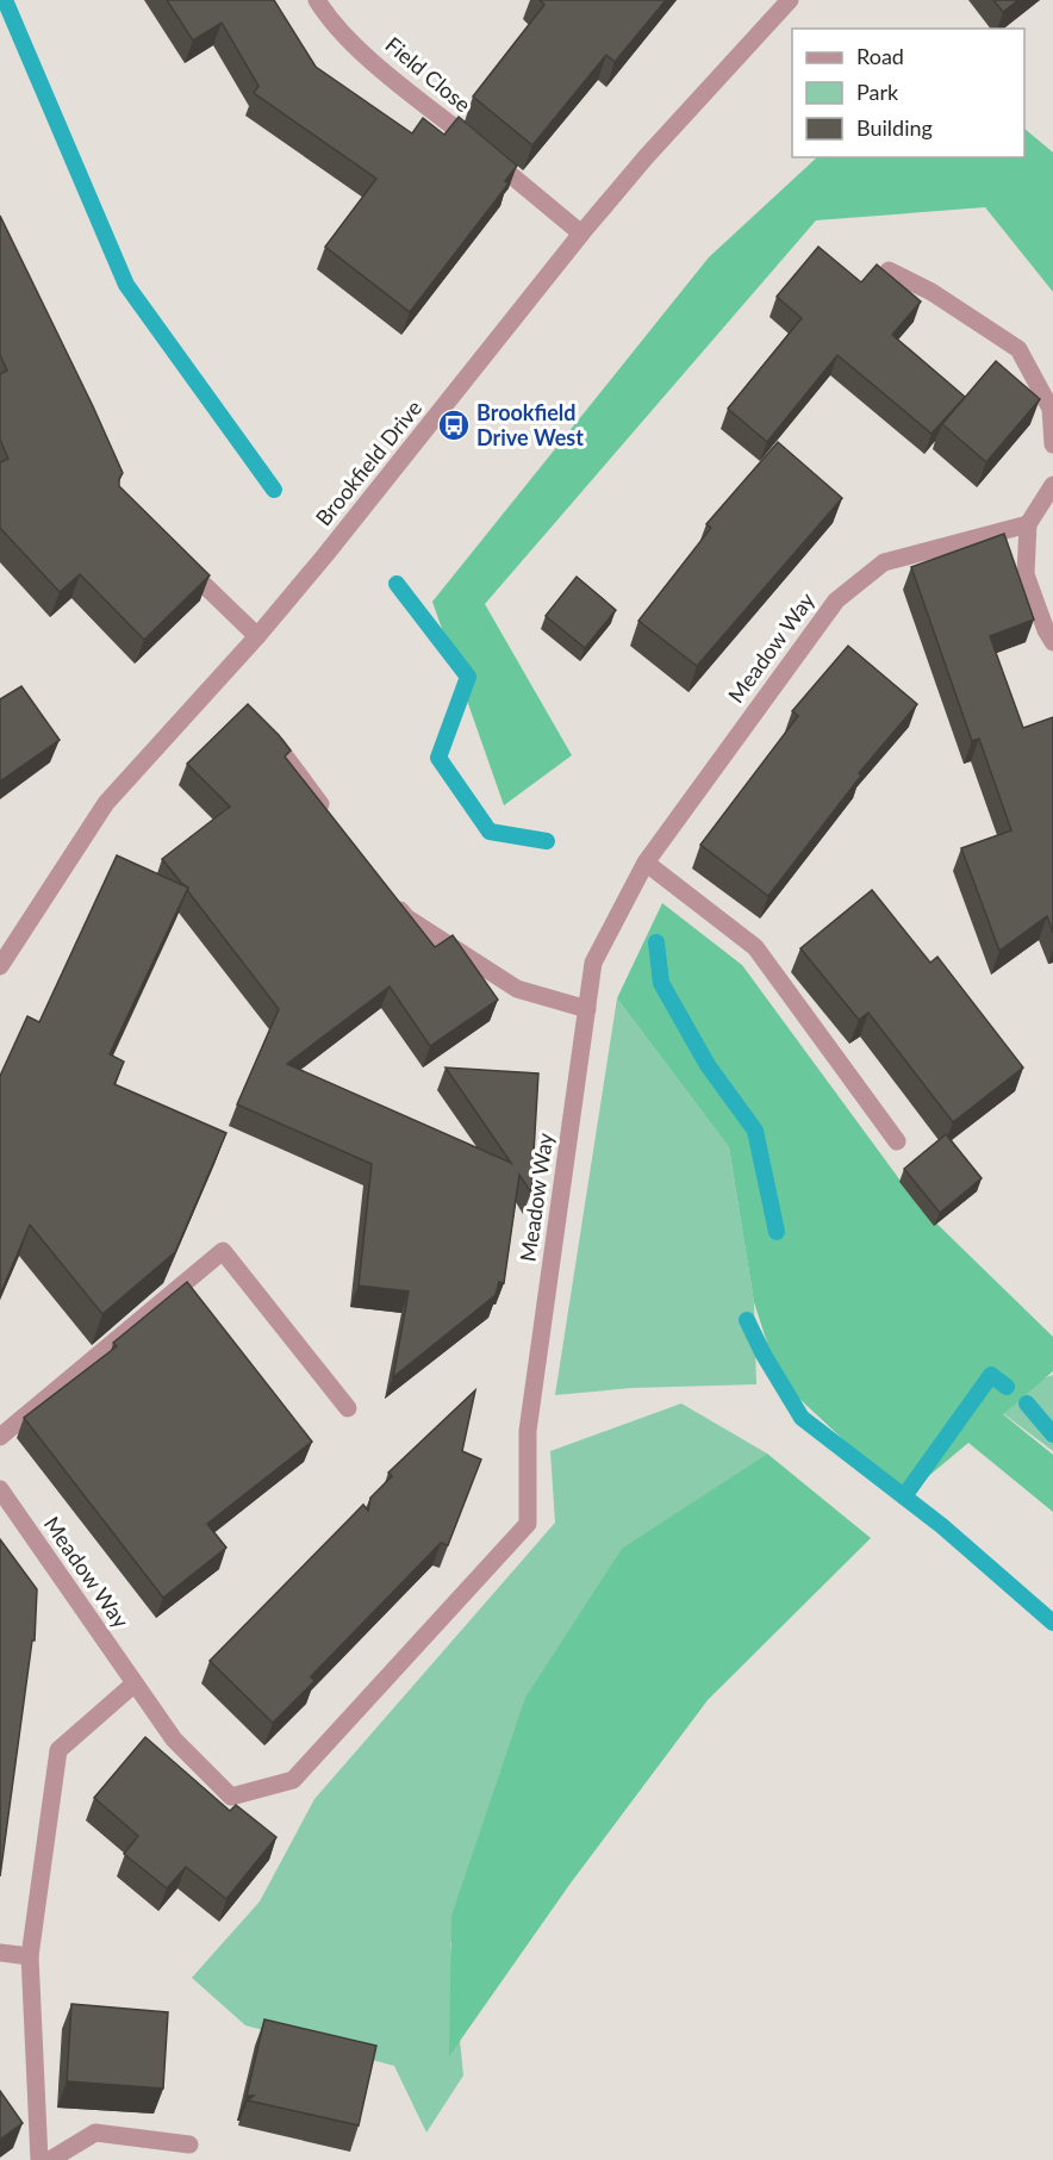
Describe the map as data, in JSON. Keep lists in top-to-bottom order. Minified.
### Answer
{"streets":{"street":["Field Close","Brookfield Drive","Meadow Way"]},"crossings":[["Field Close","Brookfield Drive"]],"places":{"bus stop":["Brookfield Drive West"]},"legend":["Road","Park","Building"]}
